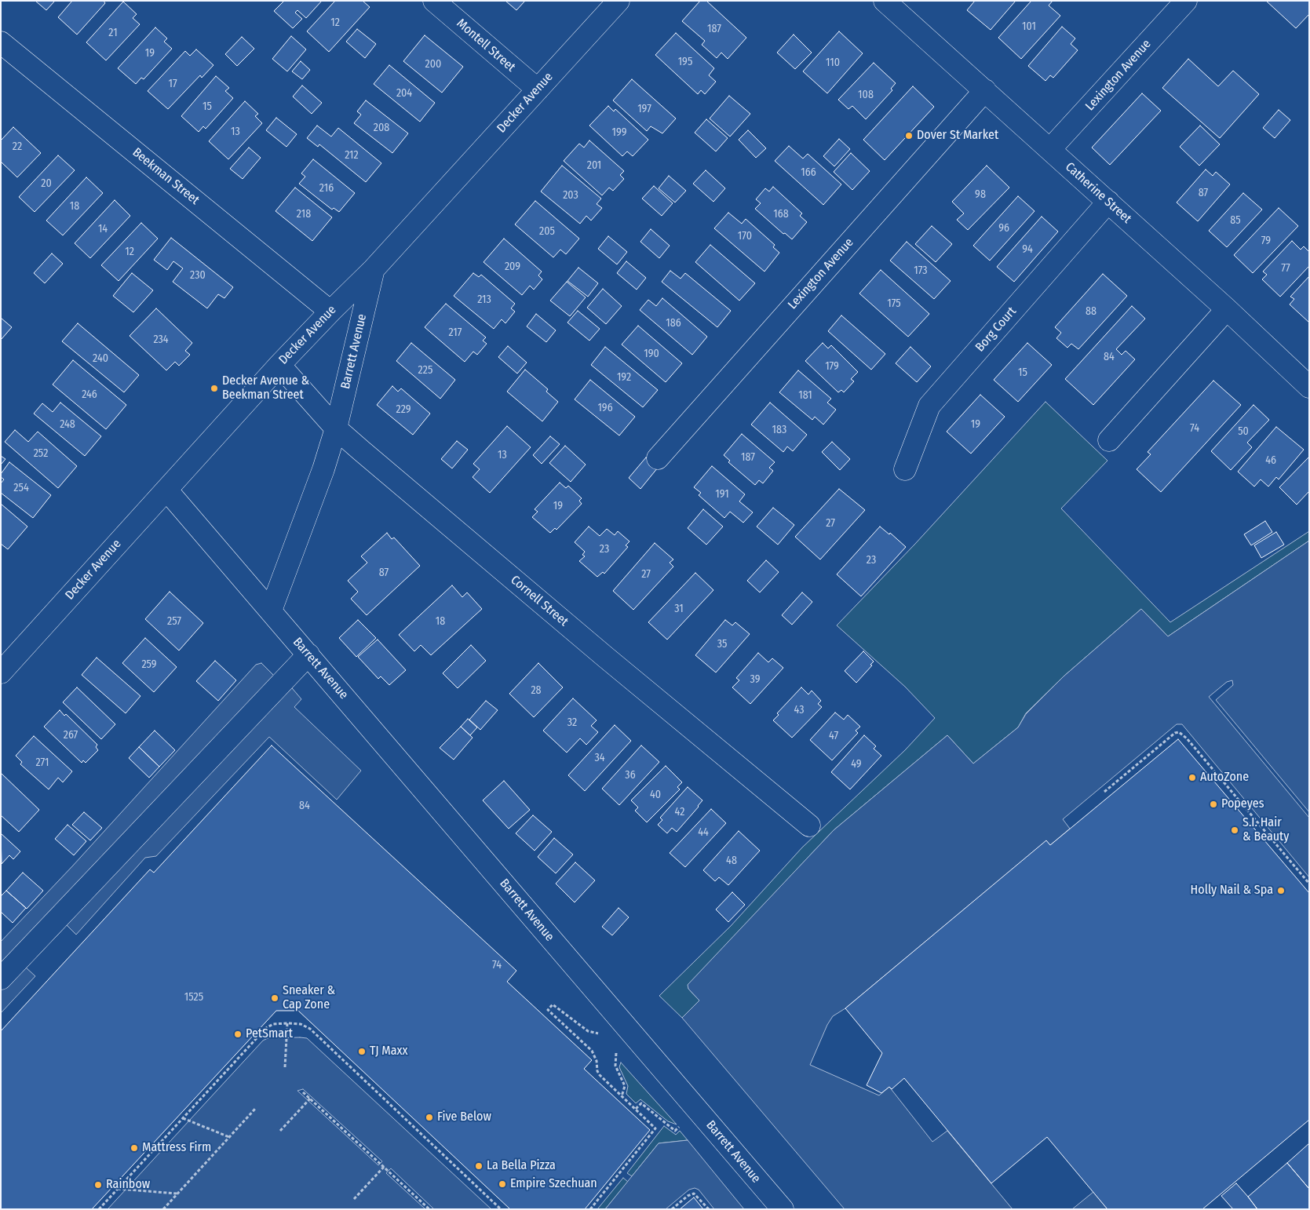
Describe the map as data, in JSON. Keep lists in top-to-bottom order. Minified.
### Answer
{"streets":{"street":["Montell Street","Lexington Avenue","Decker Avenue","Beekman Street","Catherine Street","Borg Court","Barrett Avenue","Cornell Street"]},"crossings":[["Montell Street","Decker Avenue"],["Lexington Avenue","Catherine Street"],["Decker Avenue","Beekman Street"],["Decker Avenue","Barrett Avenue"],["Decker Avenue","Cornell Street"],["Catherine Street","Borg Court"],["Barrett Avenue","Cornell Street"]],"places":["Dover St Market","Decker Avenue & Beekman Street","AutoZone","Popeyes","S.I. Hair & Beauty","Holly Nail & Spa","Sneaker & Cap Zone","PetSmart","TJ Maxx","Five Below","Mattress Firm","La Bella Pizza","Empire Szechuan","Rainbow"],"house_numbers":["12","101","187","21","19","195","110","200","17","204","108","15","197","208","13","199","22","212","201","166","20","216","87","98","203","18","218","168","85","96","14","205","170","79","94","12","209","77","173","230","213","175","88","186","217","234","190","84","240","179","225","15","192","246","181","196","229","248","19","74","183","50","252","13","187","46","254","191","19","27","23","23","87","27","31","257","18","35","259","39","28","43","32","267","47","34","271","49","36","40","84","42","44","48","74","1525"]}
